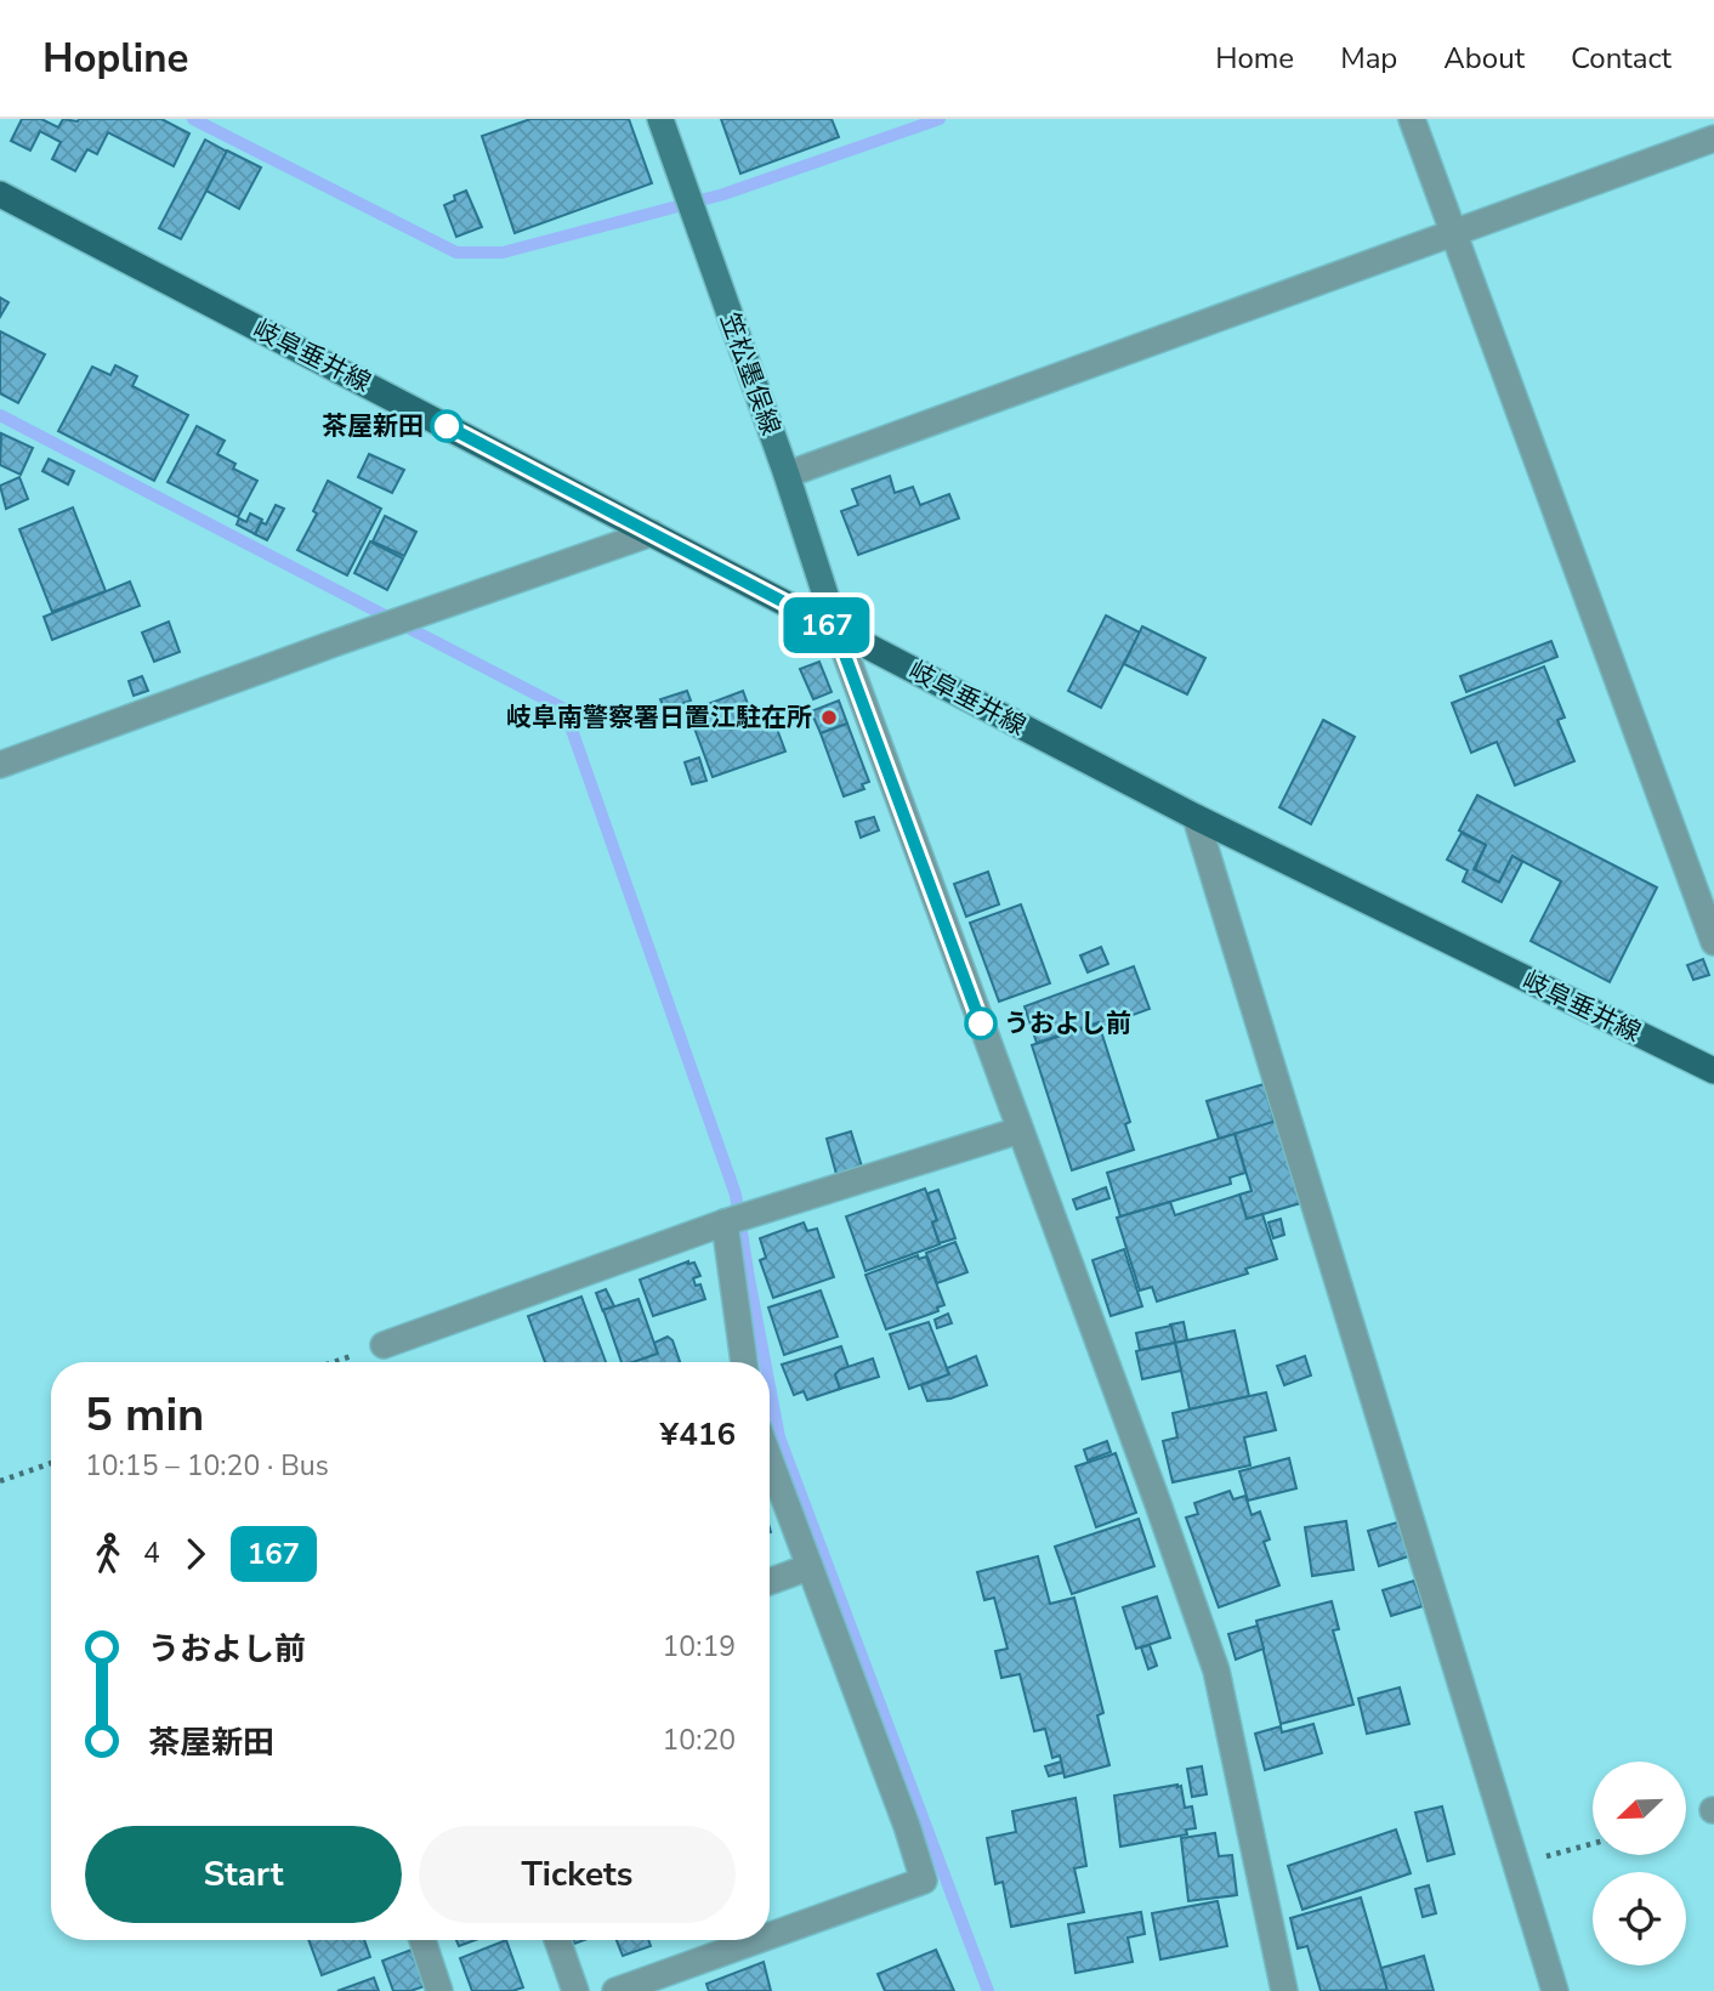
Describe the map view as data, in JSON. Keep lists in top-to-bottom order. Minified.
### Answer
{"streets":{"main road":["岐阜垂井線","笠松墨俣線"]},"crossings":[["岐阜垂井線","笠松墨俣線"]],"places":["茶屋新田","岐阜南警察署日置江駐在所","うおよし前"],"lines":["bus line 167"],"north":"bottom left","page":{"header":"Hopline","nav":["Home","Map","About","Contact"],"on_map":"167","heading":["5 min","10:15 – 10:20 · Bus","¥416"],"legs":["4","167"],"list":[{"name":"うおよし前","value":"10:19"},{"name":"茶屋新田","value":"10:20"}],"buttons":["Start","Tickets"]}}
